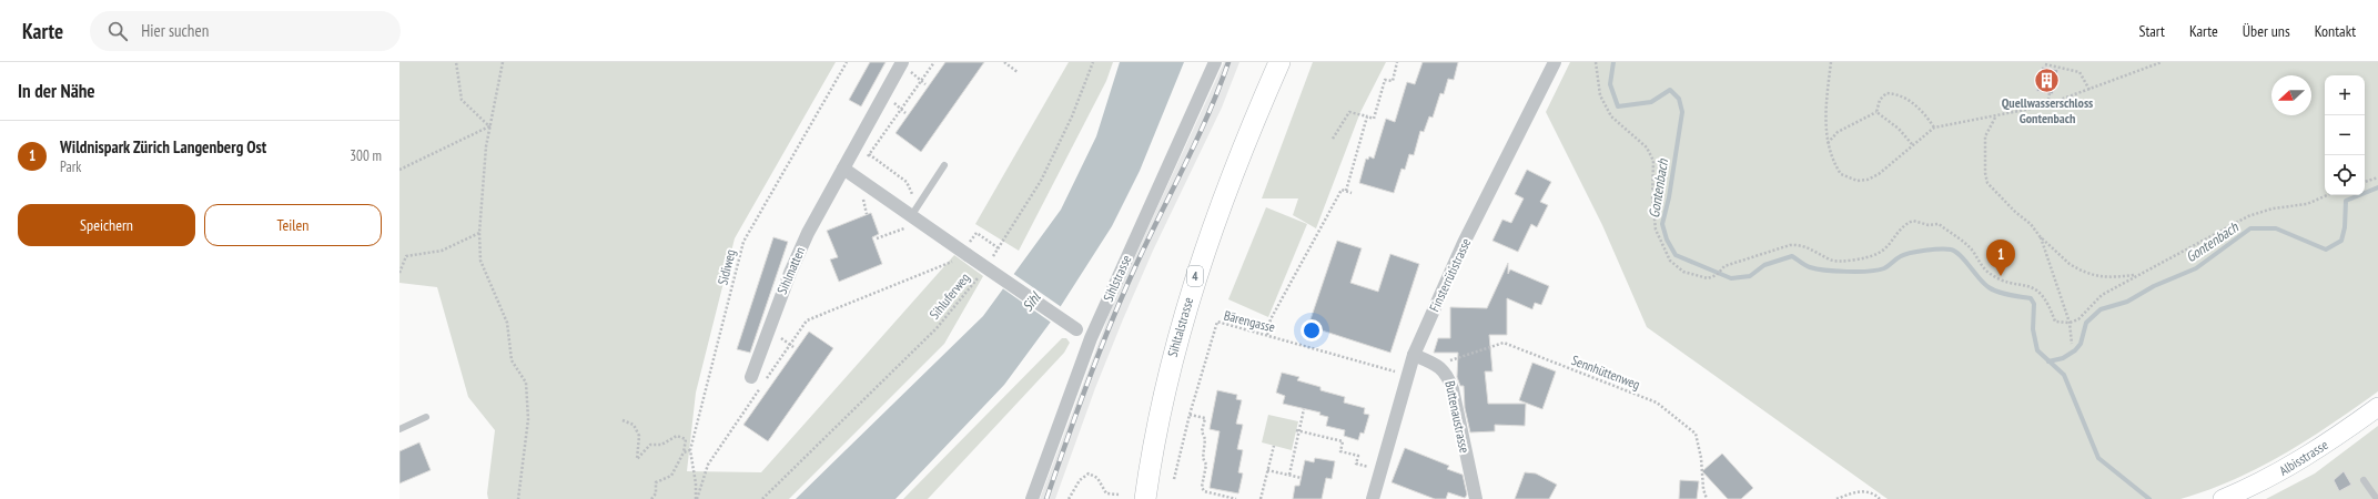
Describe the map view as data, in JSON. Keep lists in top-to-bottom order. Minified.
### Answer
{"streets":{"main road":["4","Sihltalstrasse","Albisstrasse"],"street":["Sihlmatten","Finsterrütistrasse","Sihlstrasse","Buttenaustrasse"],"path":["Sidiweg","Sihluferweg","Bärengasse","Sennhüttenweg"]},"crossings":[["Finsterrütistrasse","Bärengasse"],["Finsterrütistrasse","Buttenaustrasse"],["Sennhüttenweg","Buttenaustrasse"]],"water":["Gontenbach","Sihl"],"places":{"building":["Quellwasserschloss Gontenbach"]},"north":"left","page":{"header":"Karte","search":"Hier suchen","nav":["Start","Karte","Über uns","Kontakt"],"heading":"In der Nähe","map_buttons":["+","−"],"list":[{"mark":"1","name":"Wildnispark Zürich Langenberg Ost","note":"Park","value":"300 m"}],"buttons":["Speichern","Teilen"],"pins":"1"}}
